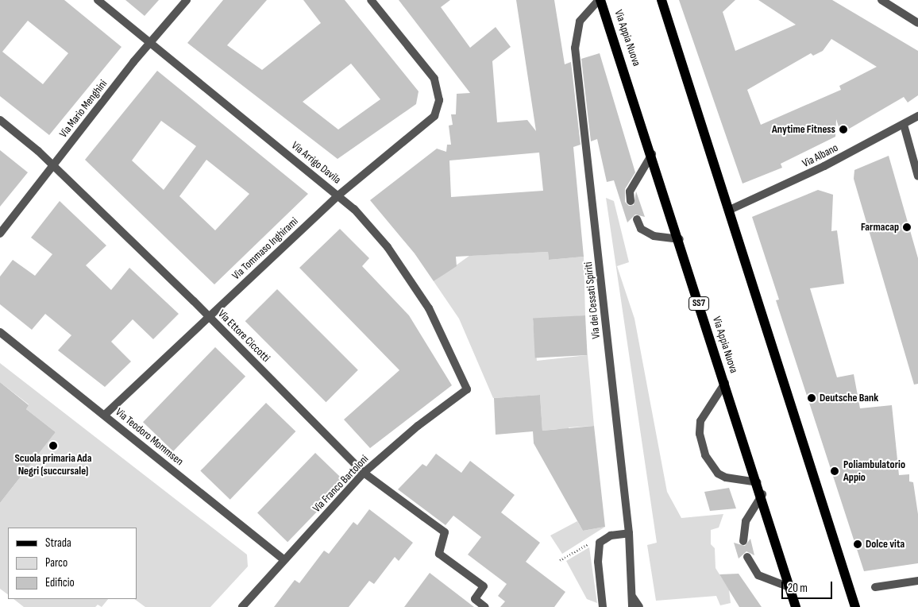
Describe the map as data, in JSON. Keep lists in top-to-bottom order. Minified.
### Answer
{"streets":{"main road":["Via Appia Nuova","SS7"],"street":["Via Mario Menghini","Via Albano","Via Arrigo Davila","Via Tommaso Inghirami","Via dei Cessati Spiriti","Via Ettore Ciccotti","Via Teodoro Mommsen","Via Franco Bartoloni"]},"crossings":[["Via Appia Nuova","Via dei Cessati Spiriti"],["Via Mario Menghini","Via Arrigo Davila"],["Via Mario Menghini","Via Ettore Ciccotti"],["Via Arrigo Davila","Via Tommaso Inghirami"],["Via Arrigo Davila","Via Franco Bartoloni"],["Via Tommaso Inghirami","Via Ettore Ciccotti"],["Via Tommaso Inghirami","Via Teodoro Mommsen"],["Via Ettore Ciccotti","Via Franco Bartoloni"],["Via Teodoro Mommsen","Via Franco Bartoloni"]],"places":["Anytime Fitness","Farmacap","Deutsche Bank","Scuola primaria Ada Negri (succursale)","Poliambulatorio Appio","Dolce vita"],"legend":["Strada","Parco","Edificio"],"scale_bar":"20 m"}
